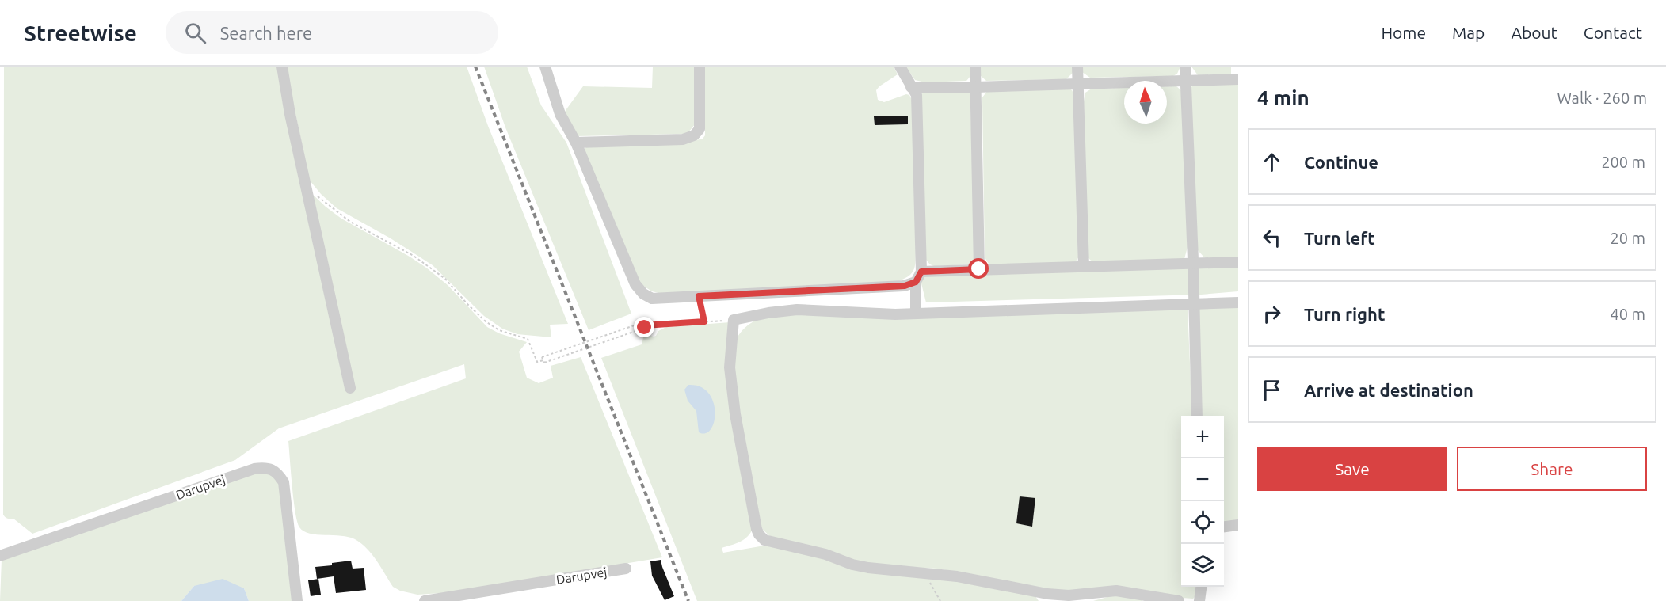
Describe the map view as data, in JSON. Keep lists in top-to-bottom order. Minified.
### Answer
{"streets":{"lane":["Darupvej"]},"north":"top","page":{"header":"Streetwise","search":"Search here","nav":["Home","Map","About","Contact"],"heading":["4 min","Walk · 260 m"],"list":[["Continue","200 m"],["Turn left","20 m"],["Turn right","40 m"],"Arrive at destination"],"map_buttons":["+","−"],"buttons":["Save","Share"]}}
